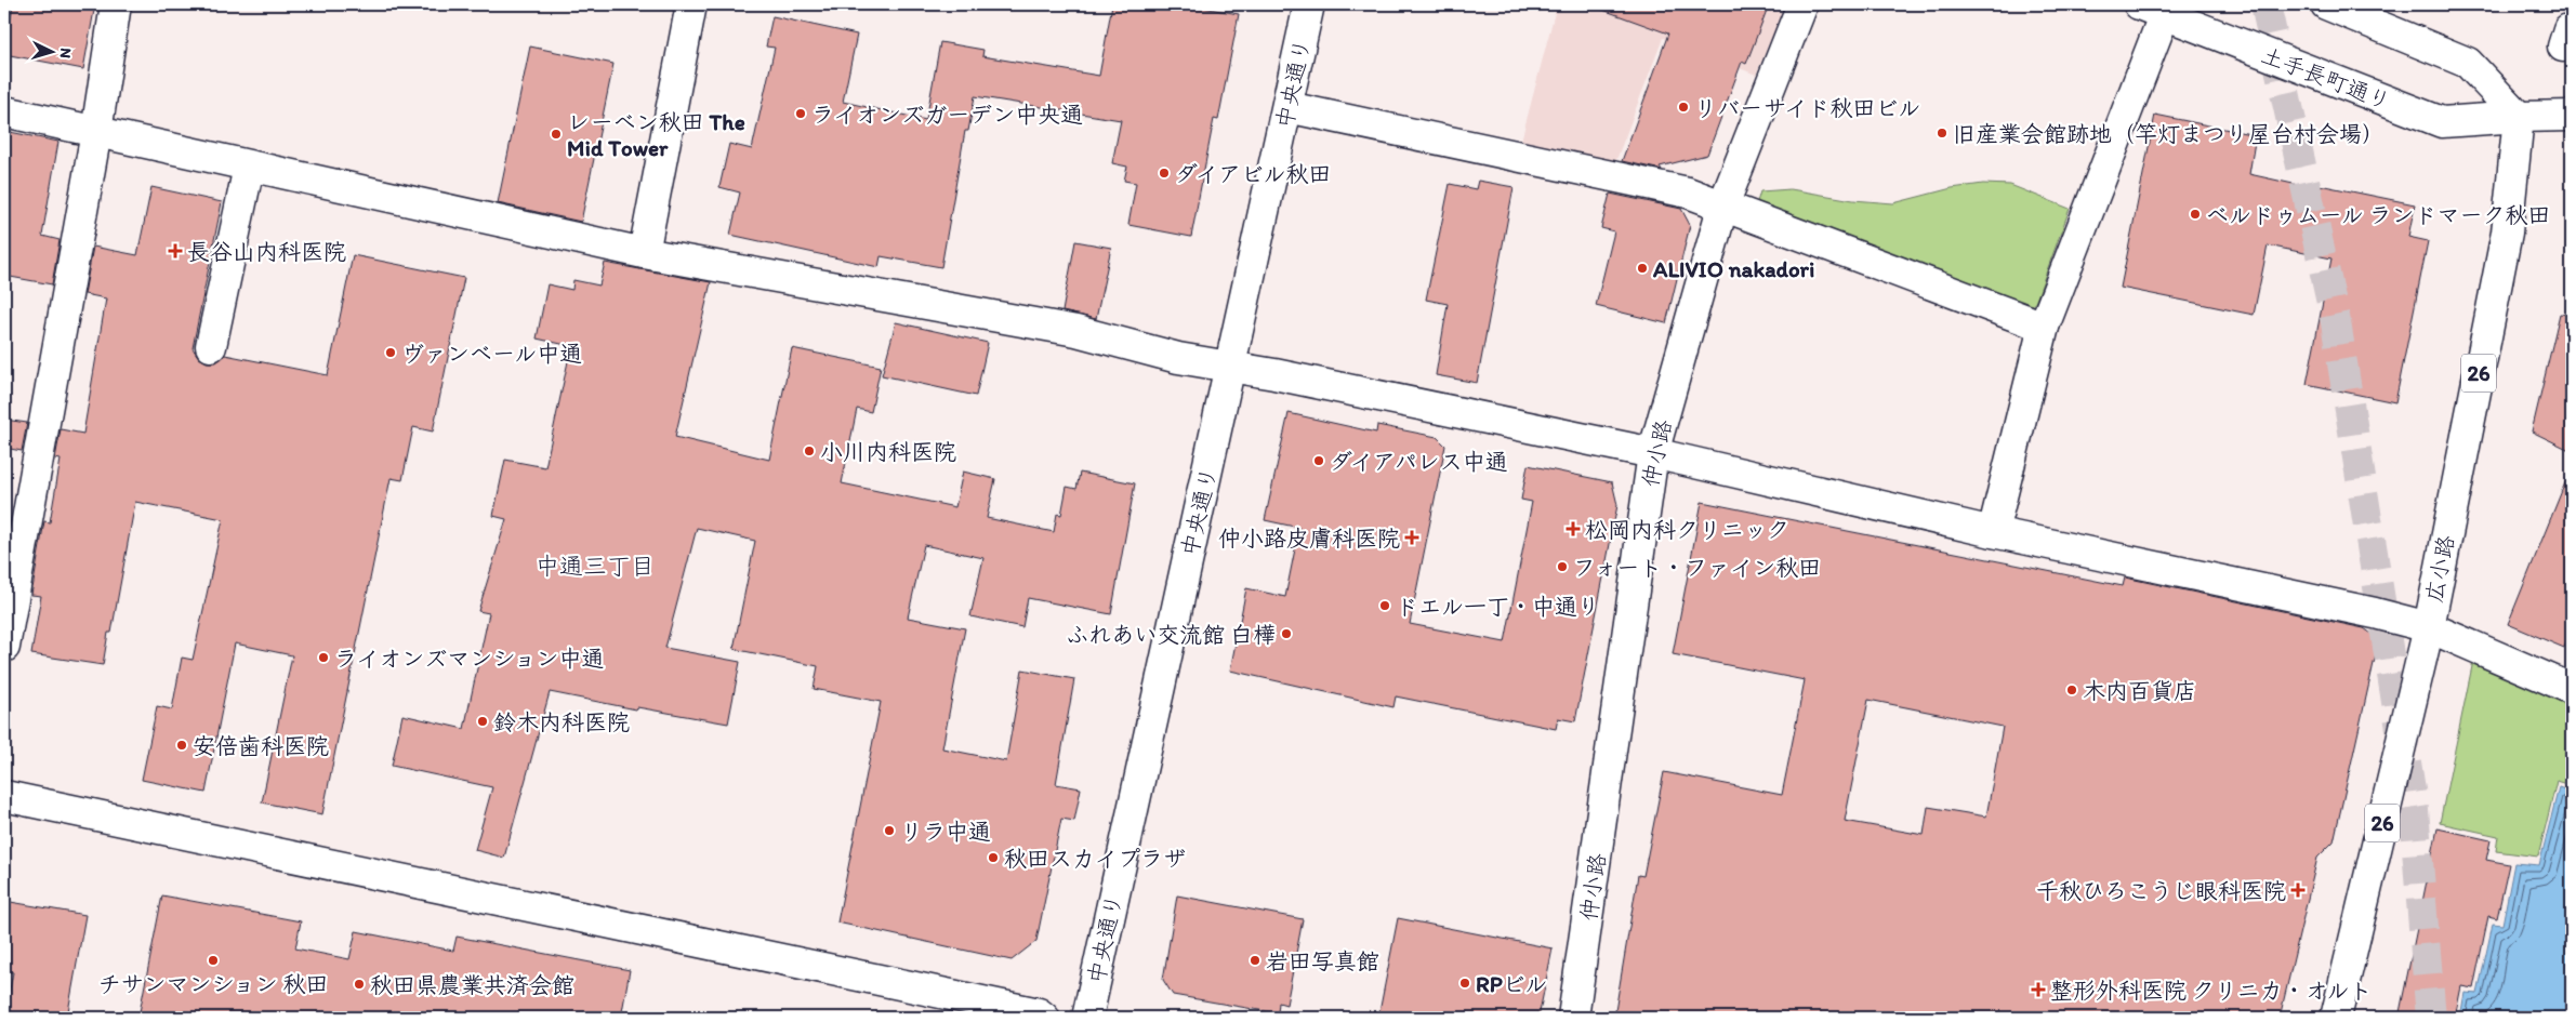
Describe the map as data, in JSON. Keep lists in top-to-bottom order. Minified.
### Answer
{"streets":{"street":["土手長町通り","中央通り","26","仲小路","広小路"]},"crossings":[["土手長町通り","広小路"]],"districts":["中通三丁目"],"places":{"other":["リバーサイド秋田ビル","ライオンズガーデン中央通","旧産業会館跡地（竿灯まつり屋台村会場）","レーベン秋田 The Mid Tower","ダイアビル秋田","ベルドゥムール ランドマーク秋田","ALIVIO nakadori","ヴァンベール中通","小川内科医院","ダイアパレス中通","フォート・ファイン秋田","ドエル一丁・中通り","ふれあい交流館 白樺","ライオンズマンション中通","木内百貨店","鈴木内科医院","安倍歯科医院","リラ中通","秋田スカイプラザ","チサンマンション 秋田","岩田写真館","RPビル","秋田県農業共済会館"],"health":["長谷山内科医院","松岡内科クリニック","仲小路皮膚科医院","千秋ひろこうじ眼科医院","整形外科医院 クリニカ・オルト"]},"north":"right"}
